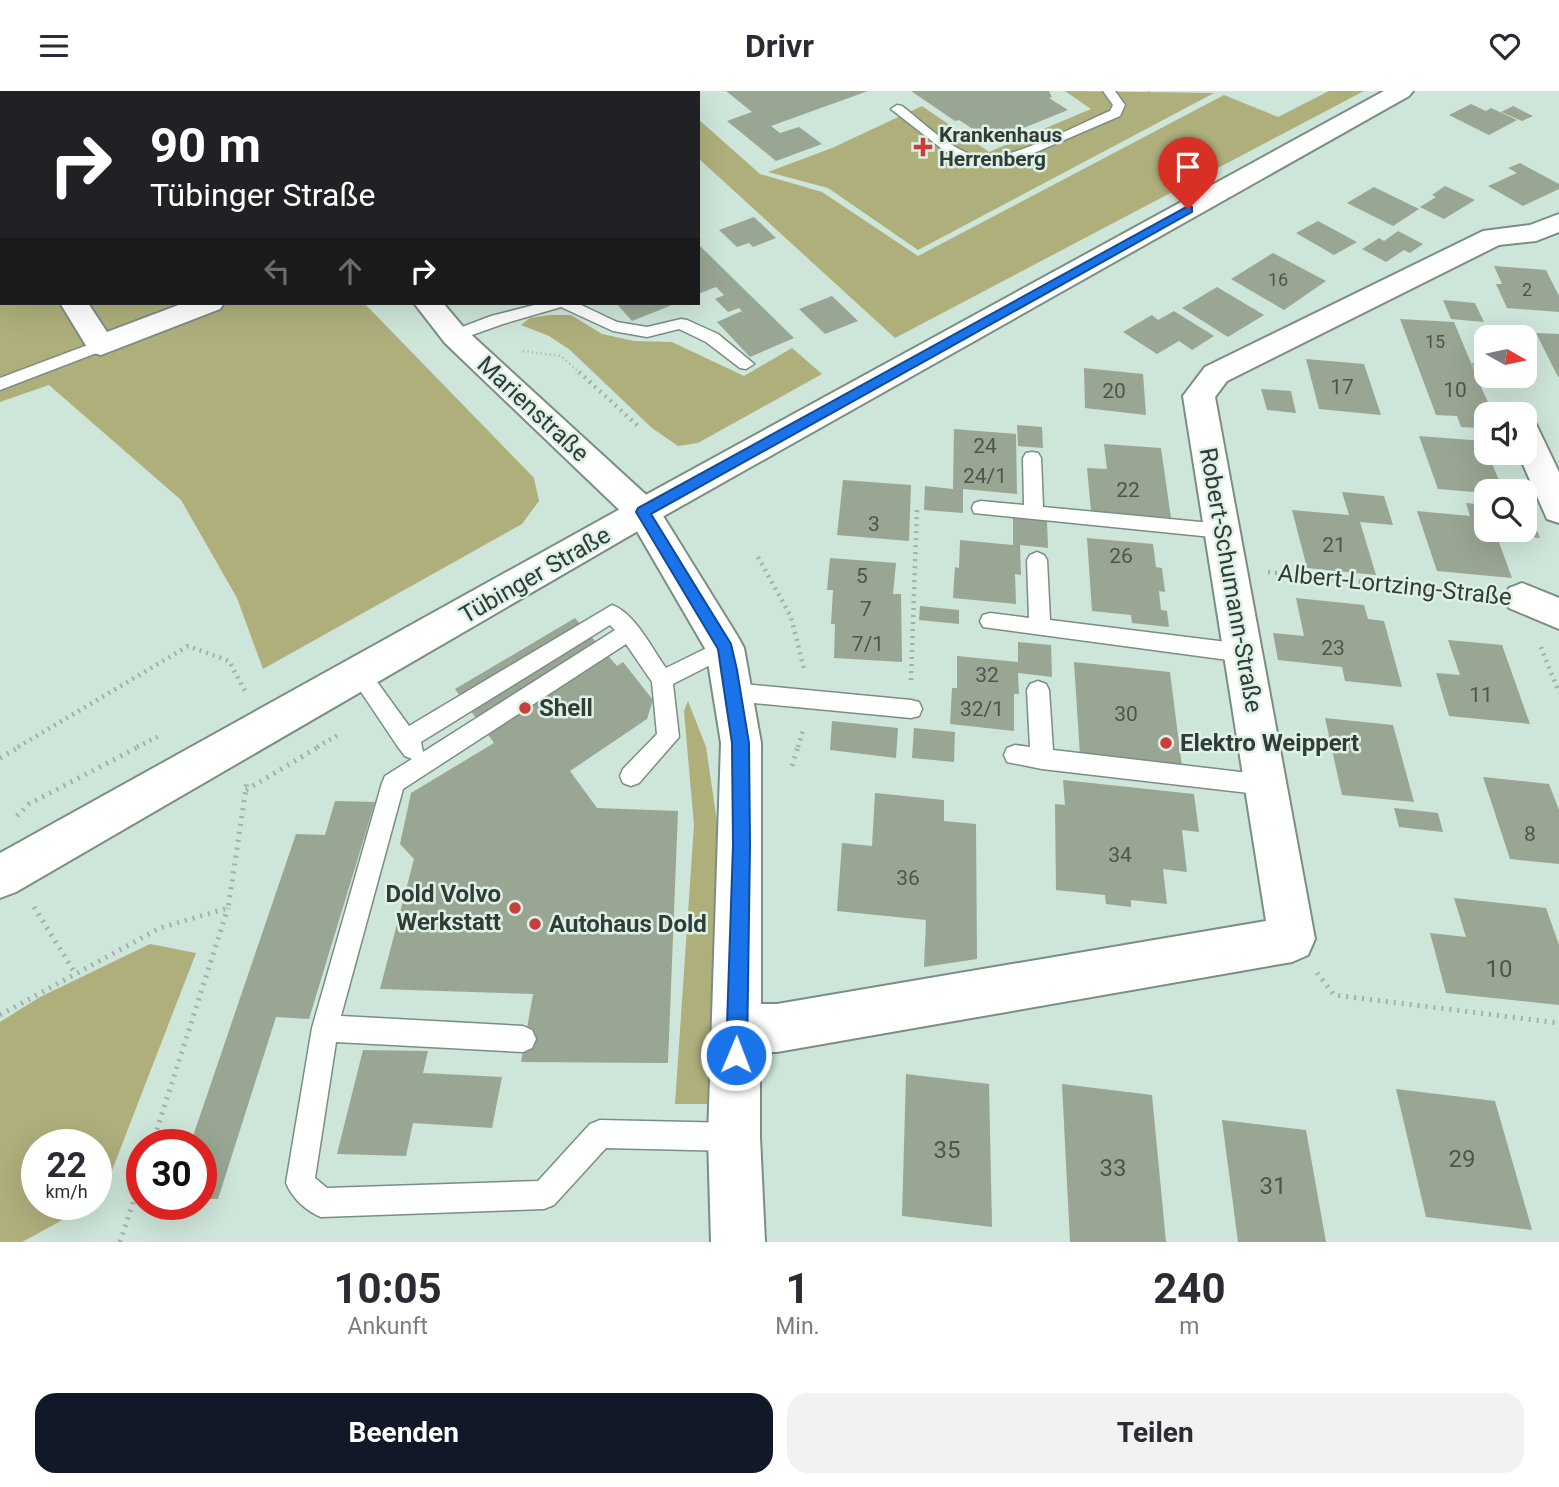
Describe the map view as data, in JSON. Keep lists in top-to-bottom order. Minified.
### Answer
{"streets":{"street":["Marienstraße","Tübinger Straße","Robert-Schumann-Straße","Albert-Lortzing-Straße"]},"crossings":[["Marienstraße","Tübinger Straße"],["Robert-Schumann-Straße","Albert-Lortzing-Straße"]],"places":{"health":["Krankenhaus Herrenberg"],"other":["Shell","Elektro Weippert","Dold Volvo Werkstatt","Autohaus Dold"]},"house_numbers":["16","2","15","17","10","20","24","24/1","22","3","21","26","5","7","7/1","23","32","11","32/1","30","8","34","36","10","35","29","33","31"],"north":"right","page":{"header":"Drivr","turn":["90 m","Tübinger Straße"],"speed":"22 km/h","limit":"30","eta":["10:05","Ankunft","1","Min.","240","m"],"buttons":["Beenden","Teilen"]}}
